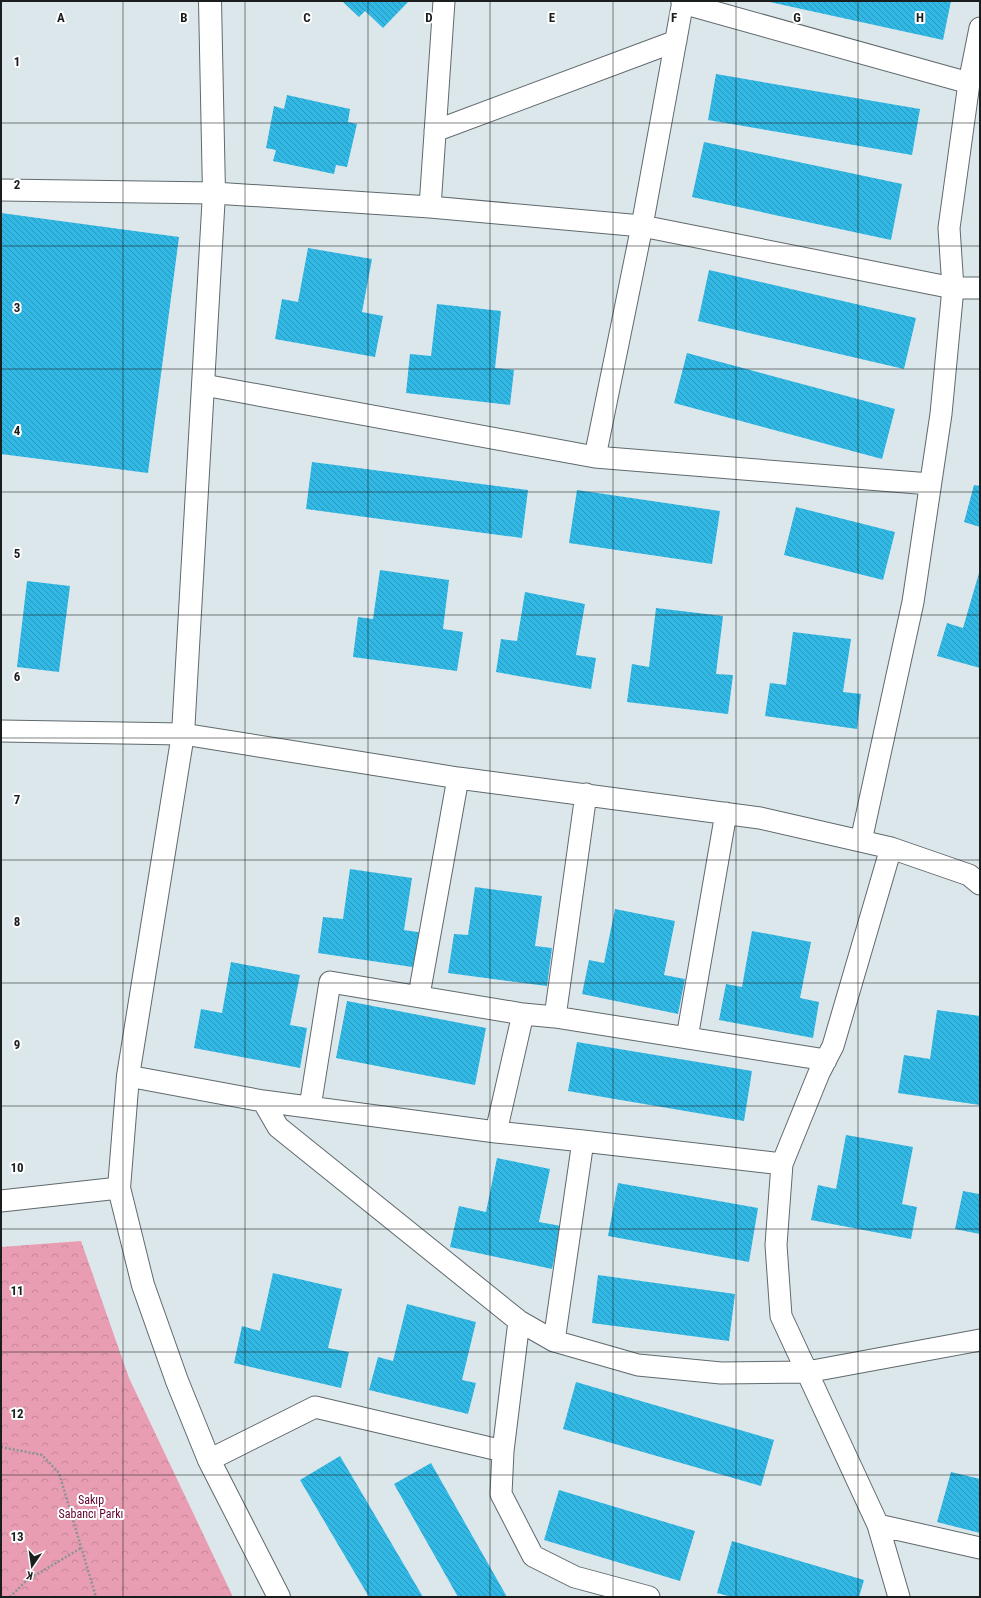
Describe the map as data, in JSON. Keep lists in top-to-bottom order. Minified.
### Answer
{"parks":["Sakıp Sabancı Parkı"],"north":"bottom","grid":{"columns":["A","B","C","D","E","F","G","H"],"rows":["1","2","3","4","5","6","7","8","9","10","11","12","13"]}}
